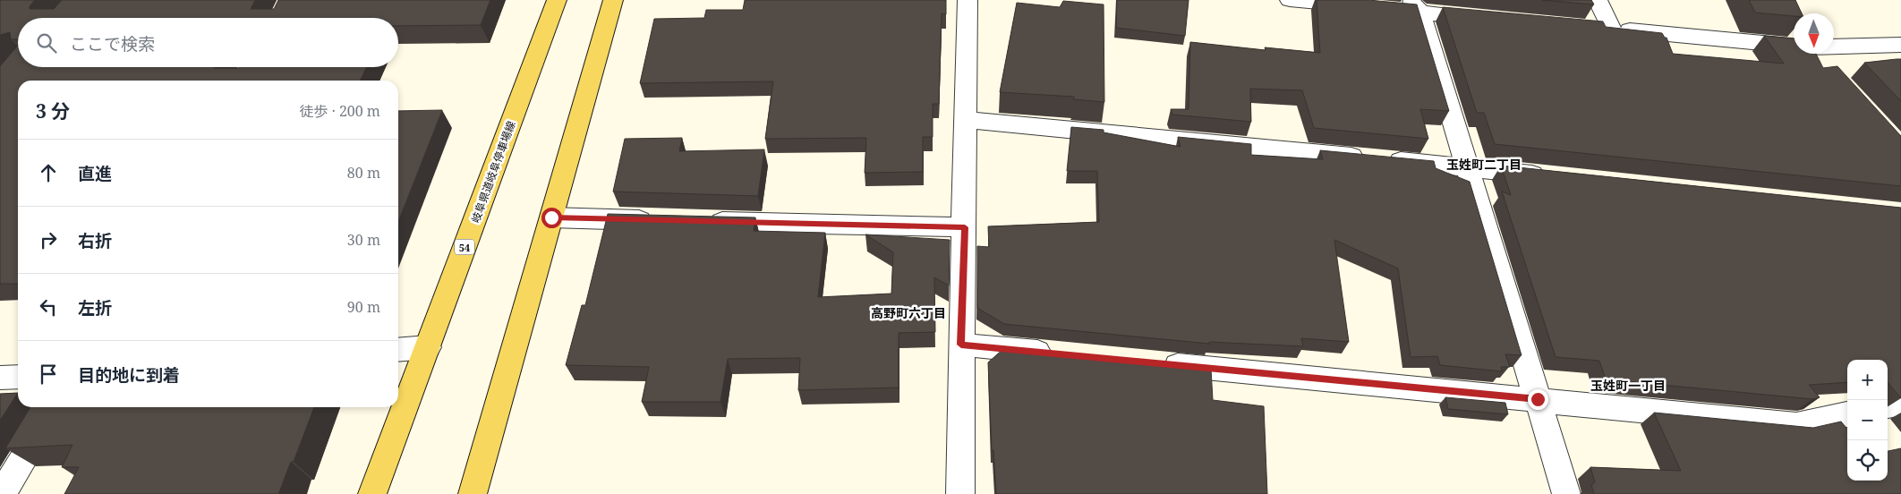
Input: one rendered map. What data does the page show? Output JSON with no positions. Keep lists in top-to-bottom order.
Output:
{
  "streets": {
    "main road": ["岐阜県道岐阜停車場線", "54"]
  },
  "districts": ["玉姓町二丁目", "高野町六丁目", "玉姓町一丁目"],
  "north": "bottom",
  "page": {
    "search": "ここで検索",
    "heading": ["3 分", "徒歩 · 200 m"],
    "list": [
      ["直進", "80 m"],
      ["右折", "30 m"],
      ["左折", "90 m"],
      "目的地に到着"
    ],
    "map_buttons": ["+", "−"]
  }
}
